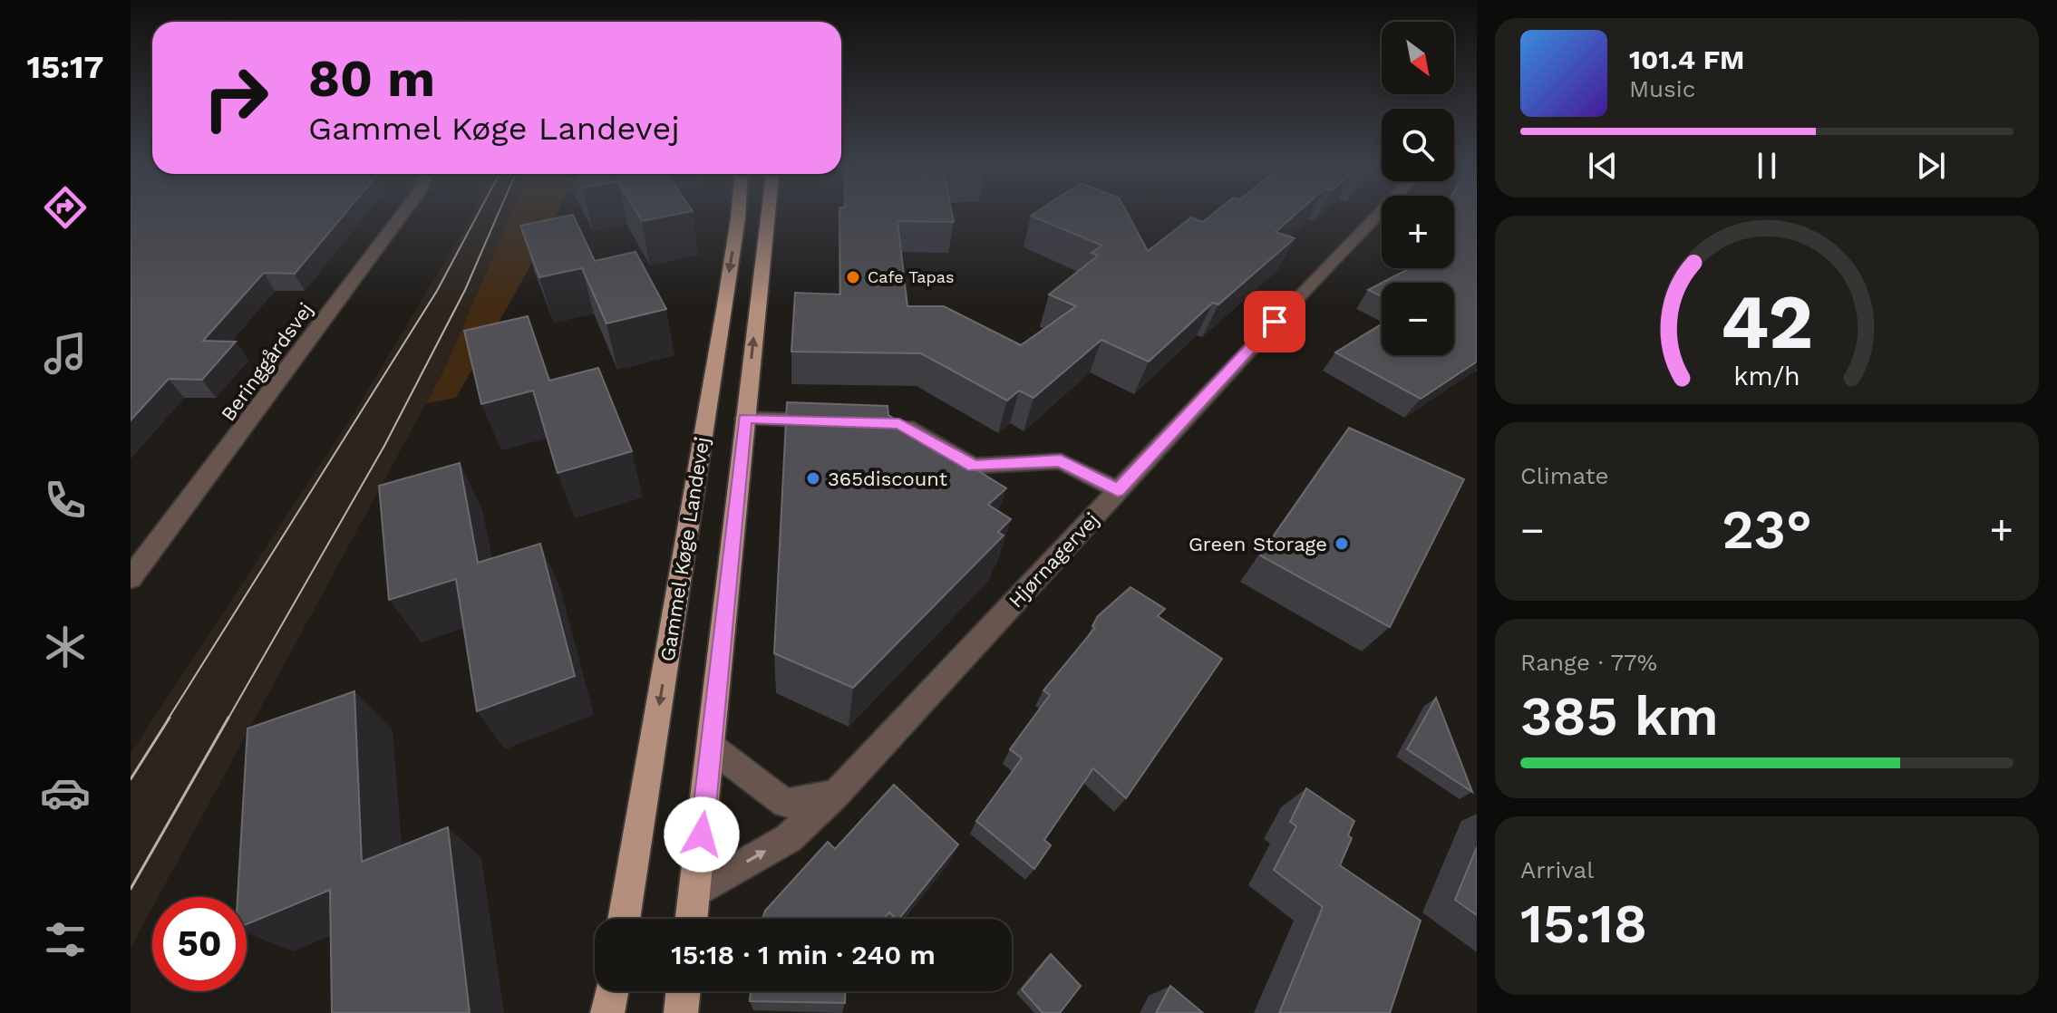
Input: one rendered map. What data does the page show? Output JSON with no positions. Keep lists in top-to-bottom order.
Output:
{
  "streets": {
    "main road": ["Gammel Køge Landevej"],
    "street": ["Beringgårdsvej", "Hjørnagervej"]
  },
  "crossings": [
    ["Gammel Køge Landevej", "Hjørnagervej"]
  ],
  "places": ["Cafe Tapas", "365discount", "Green Storage"],
  "north": "bottom right",
  "page": {
    "tabs": "15:17",
    "map_buttons": ["+", "−"],
    "turn": ["80 m", "Gammel Køge Landevej"],
    "song": ["101.4 FM", "Music"],
    "tile": [
      "Climate",
      ["Range · 77%", "385 km"],
      ["Arrival", "15:18"]
    ],
    "heat": ["−", "23°", "+"],
    "limit": "50",
    "trip": "15:18 · 1 min · 240 m",
    "gauge": ["42", "km/h"]
  }
}
